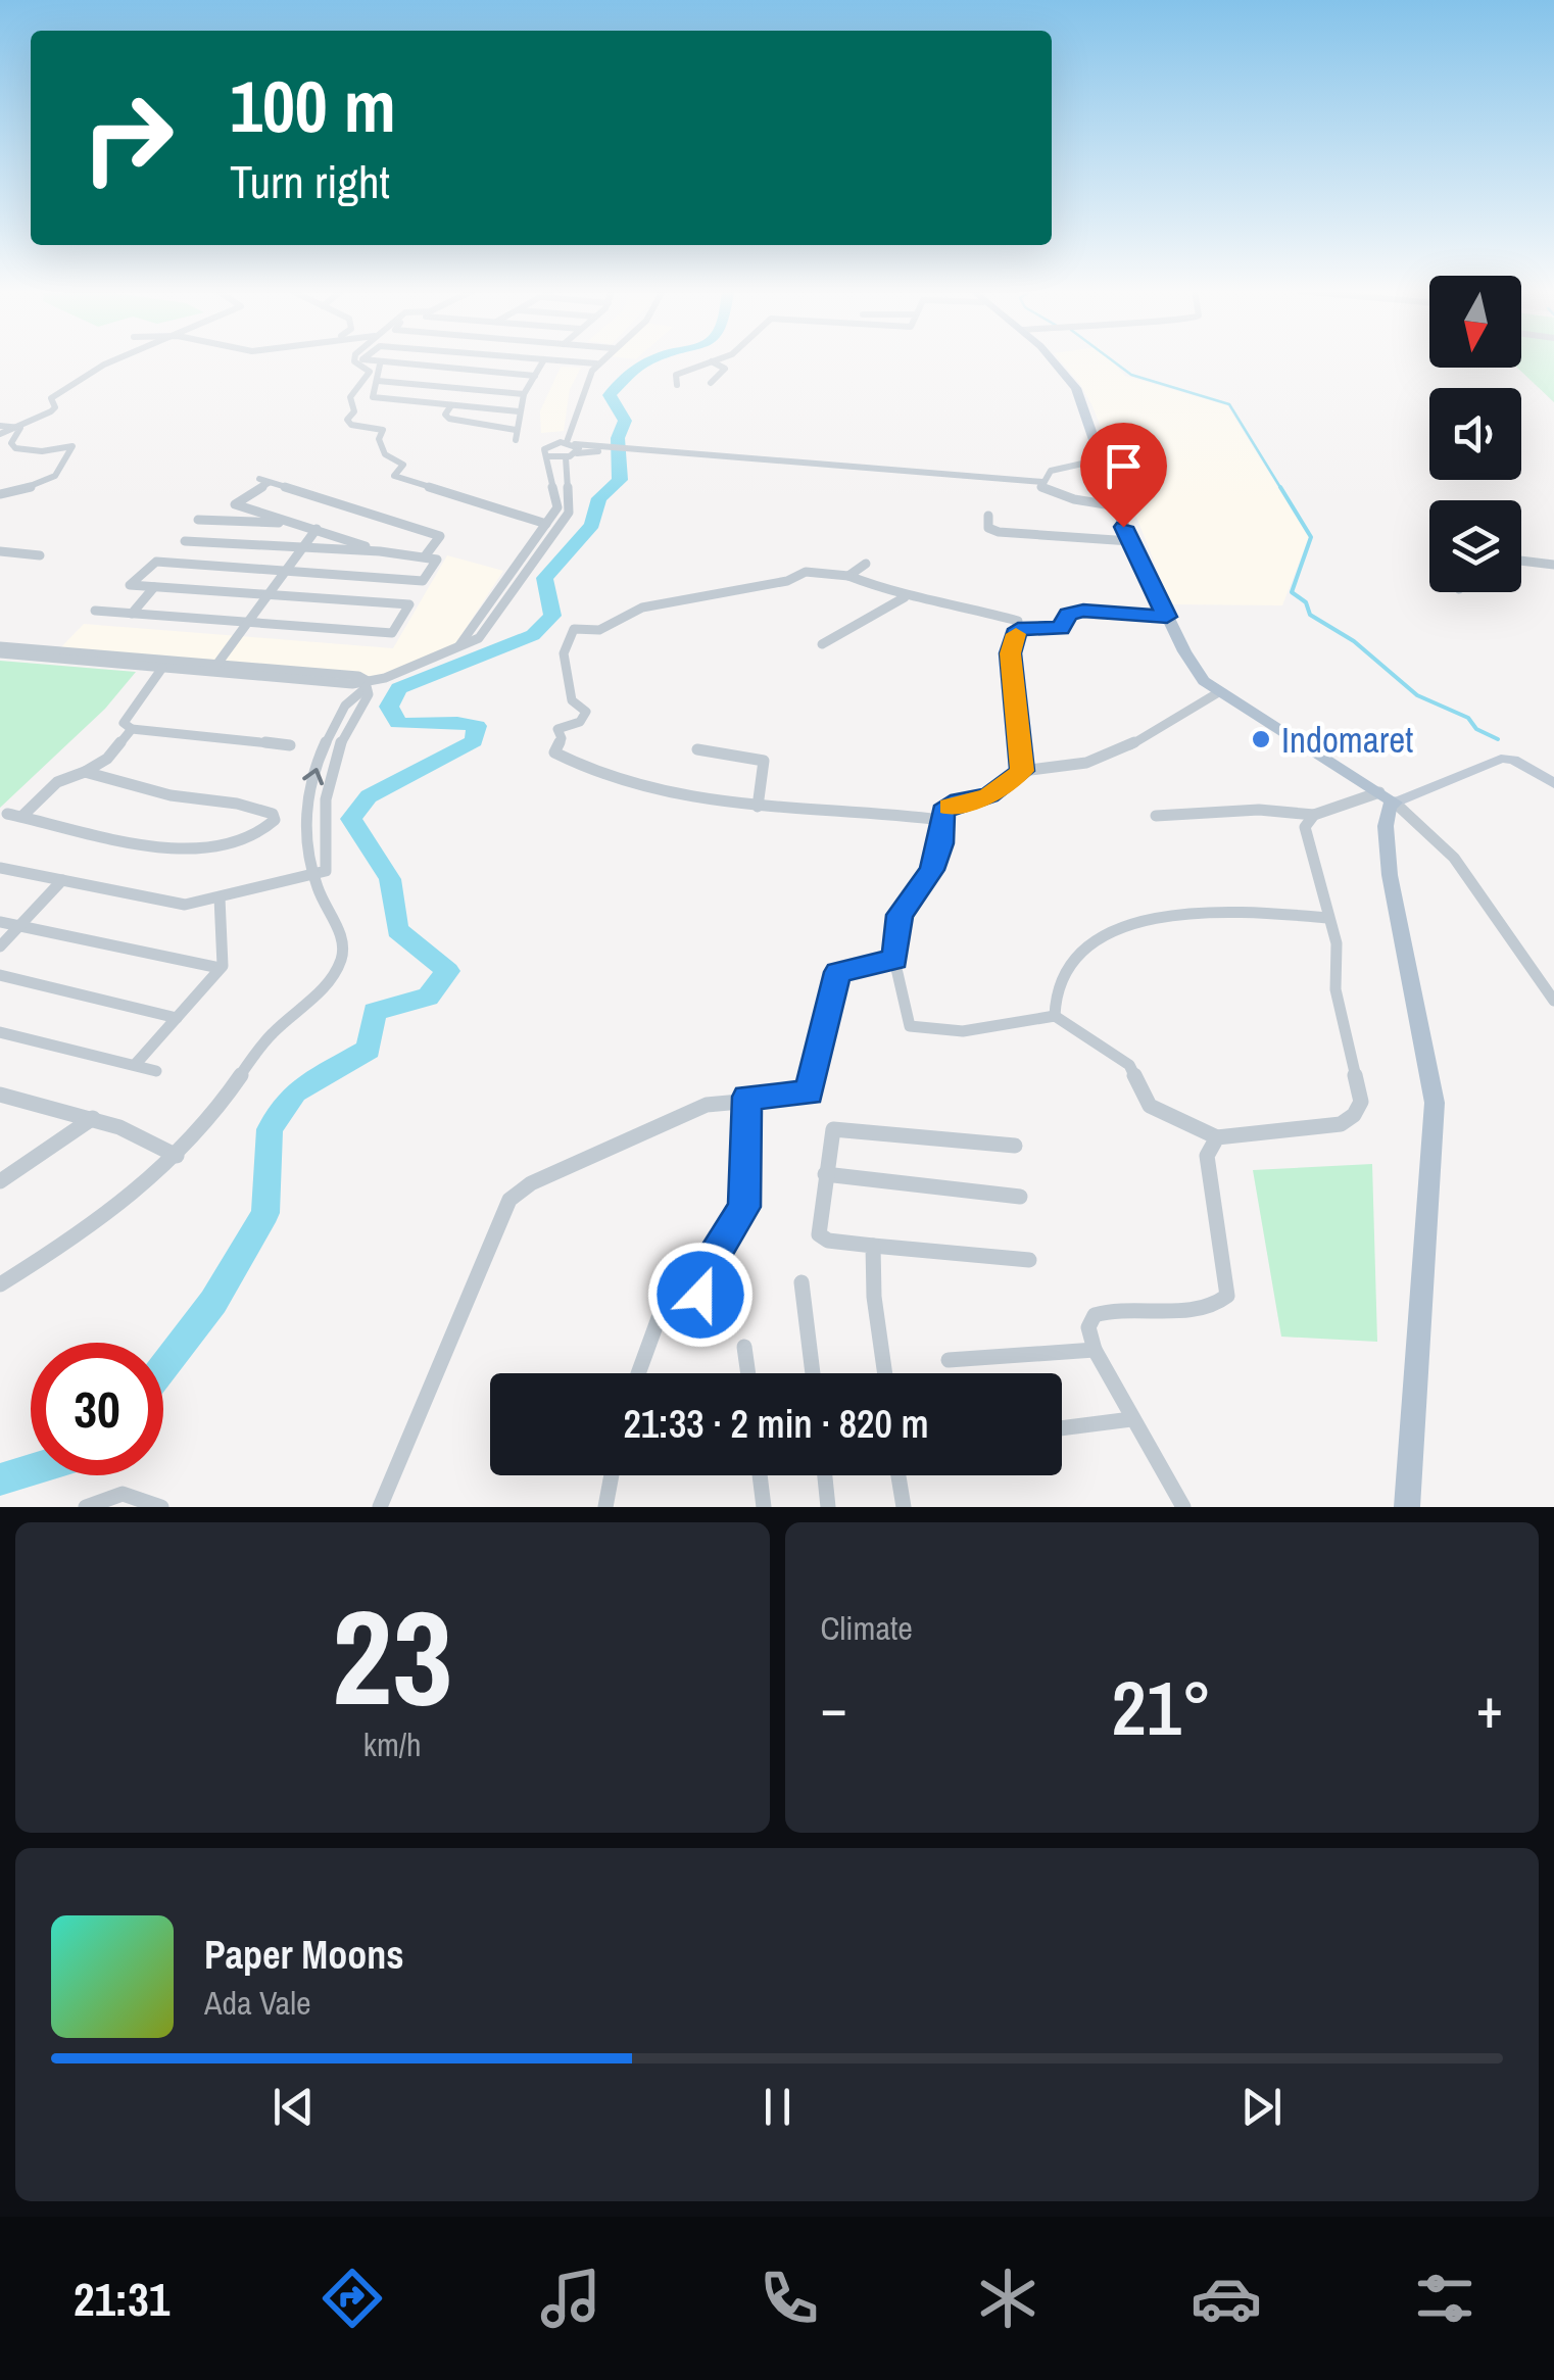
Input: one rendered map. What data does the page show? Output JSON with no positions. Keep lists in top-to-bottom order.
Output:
{
  "places": ["Indomaret"],
  "north": "bottom",
  "page": {
    "turn": ["100 m", "Turn right"],
    "limit": "30",
    "trip": "21:33 · 2 min · 820 m",
    "tile": [
      ["23", "km/h"],
      "Climate"
    ],
    "heat": ["−", "21°", "+"],
    "song": ["Paper Moons", "Ada Vale"],
    "tabs": "21:31"
  }
}
